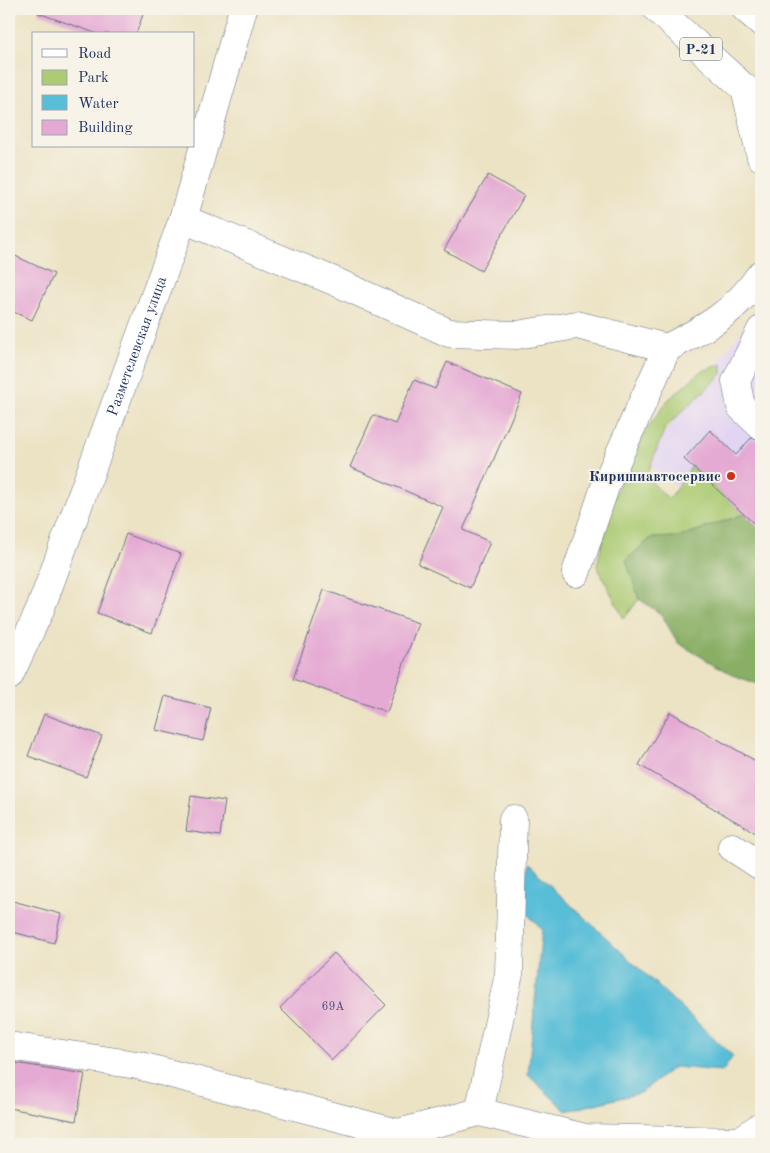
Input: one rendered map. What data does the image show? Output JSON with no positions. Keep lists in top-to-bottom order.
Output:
{
  "streets": {
    "main road": ["Р-21", "Разметелевская улица"]
  },
  "places": ["Киришиавтосервис"],
  "house_numbers": ["69А"],
  "legend": [
    "Road",
    "Park",
    "Water",
    "Building"
  ]
}
